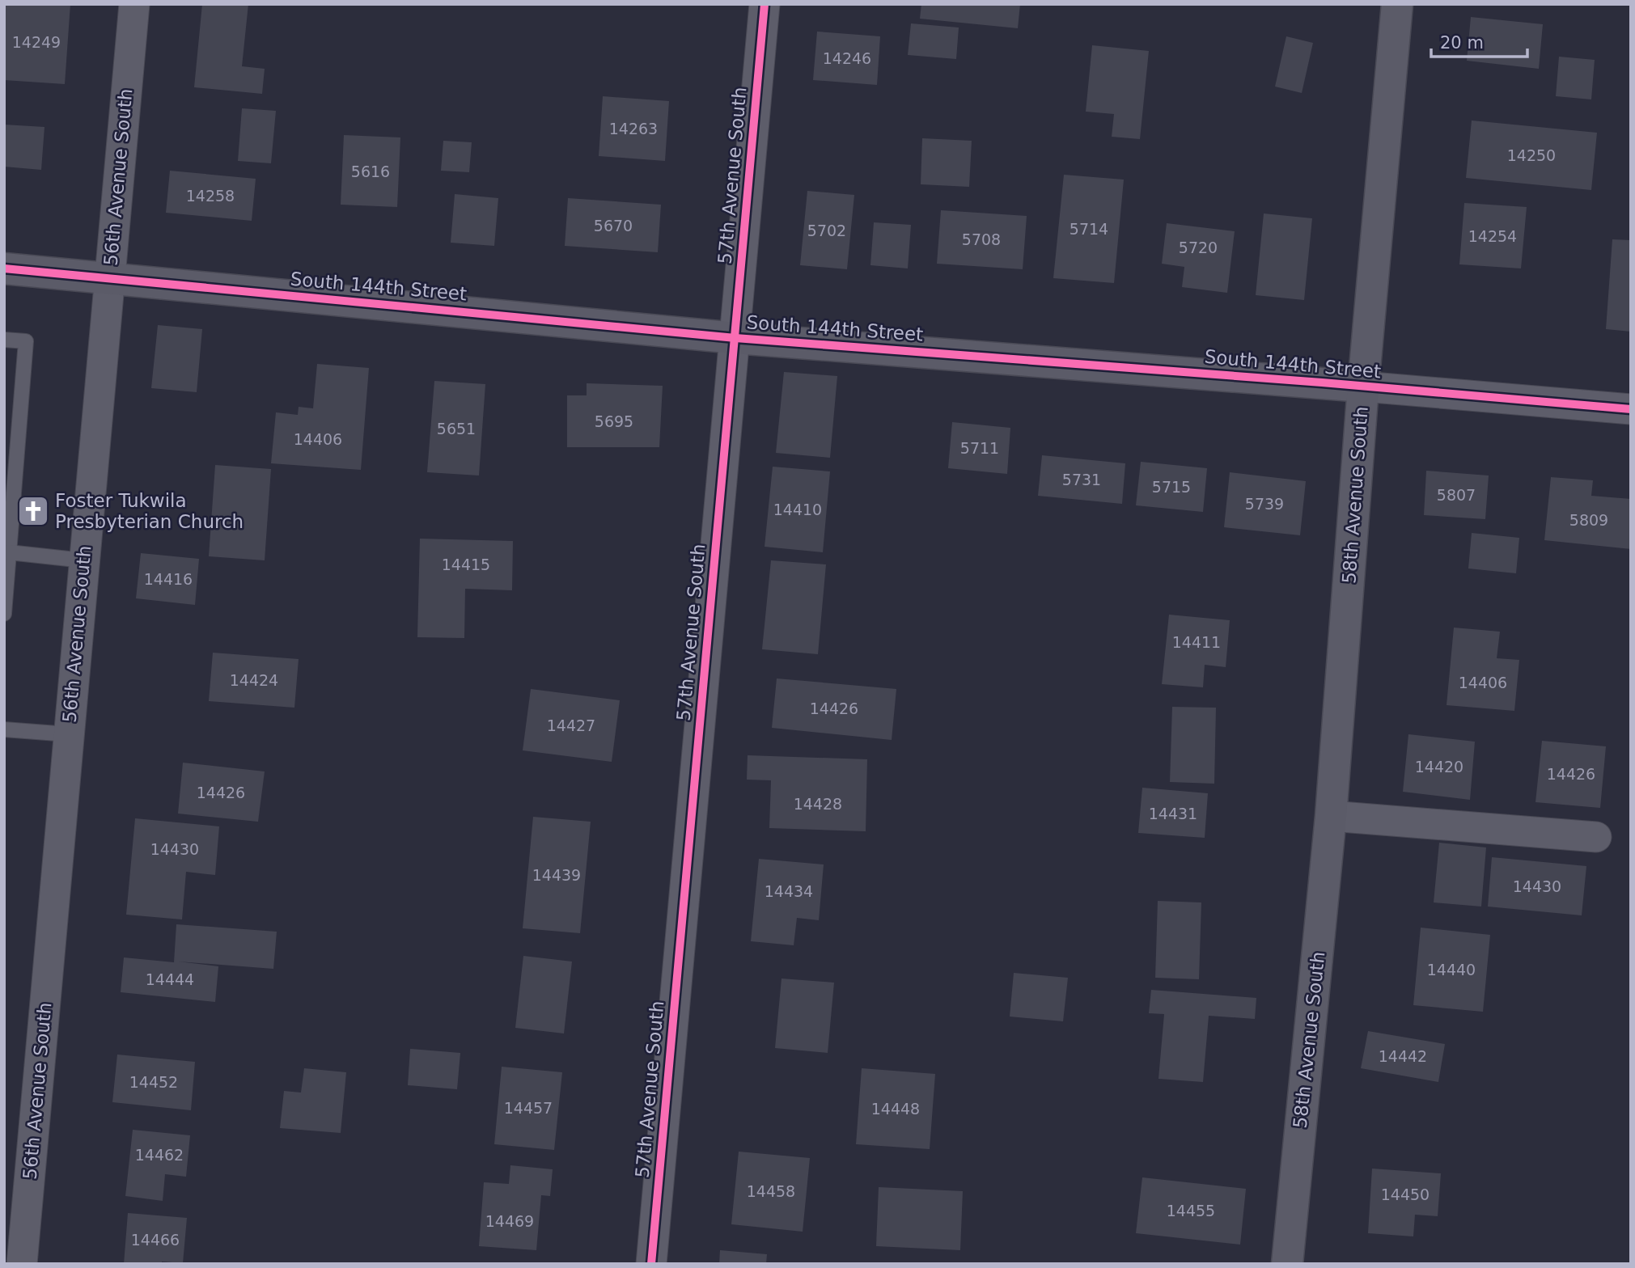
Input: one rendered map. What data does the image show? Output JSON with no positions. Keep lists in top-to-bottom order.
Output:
{
  "streets": {
    "street": [
      "57th Avenue South",
      "56th Avenue South",
      "South 144th Street",
      "58th Avenue South"
    ]
  },
  "crossings": [
    ["57th Avenue South", "South 144th Street"],
    ["56th Avenue South", "South 144th Street"],
    ["South 144th Street", "58th Avenue South"]
  ],
  "places": {
    "church": ["Foster Tukwila Presbyterian Church"]
  },
  "house_numbers": [
    "14249",
    "14246",
    "14263",
    "14250",
    "5616",
    "14258",
    "5670",
    "5714",
    "5702",
    "14254",
    "5708",
    "5720",
    "5695",
    "5651",
    "14406",
    "5711",
    "5731",
    "5715",
    "5807",
    "5739",
    "14410",
    "5809",
    "14415",
    "14416",
    "14411",
    "14424",
    "14406",
    "14426",
    "14427",
    "14420",
    "14426",
    "14426",
    "14428",
    "14431",
    "14430",
    "14439",
    "14430",
    "14434",
    "14440",
    "14444",
    "14442",
    "14452",
    "14457",
    "14448",
    "14462",
    "14458",
    "14450",
    "14455",
    "14469",
    "14466"
  ],
  "scale_bar": "20 m"
}
